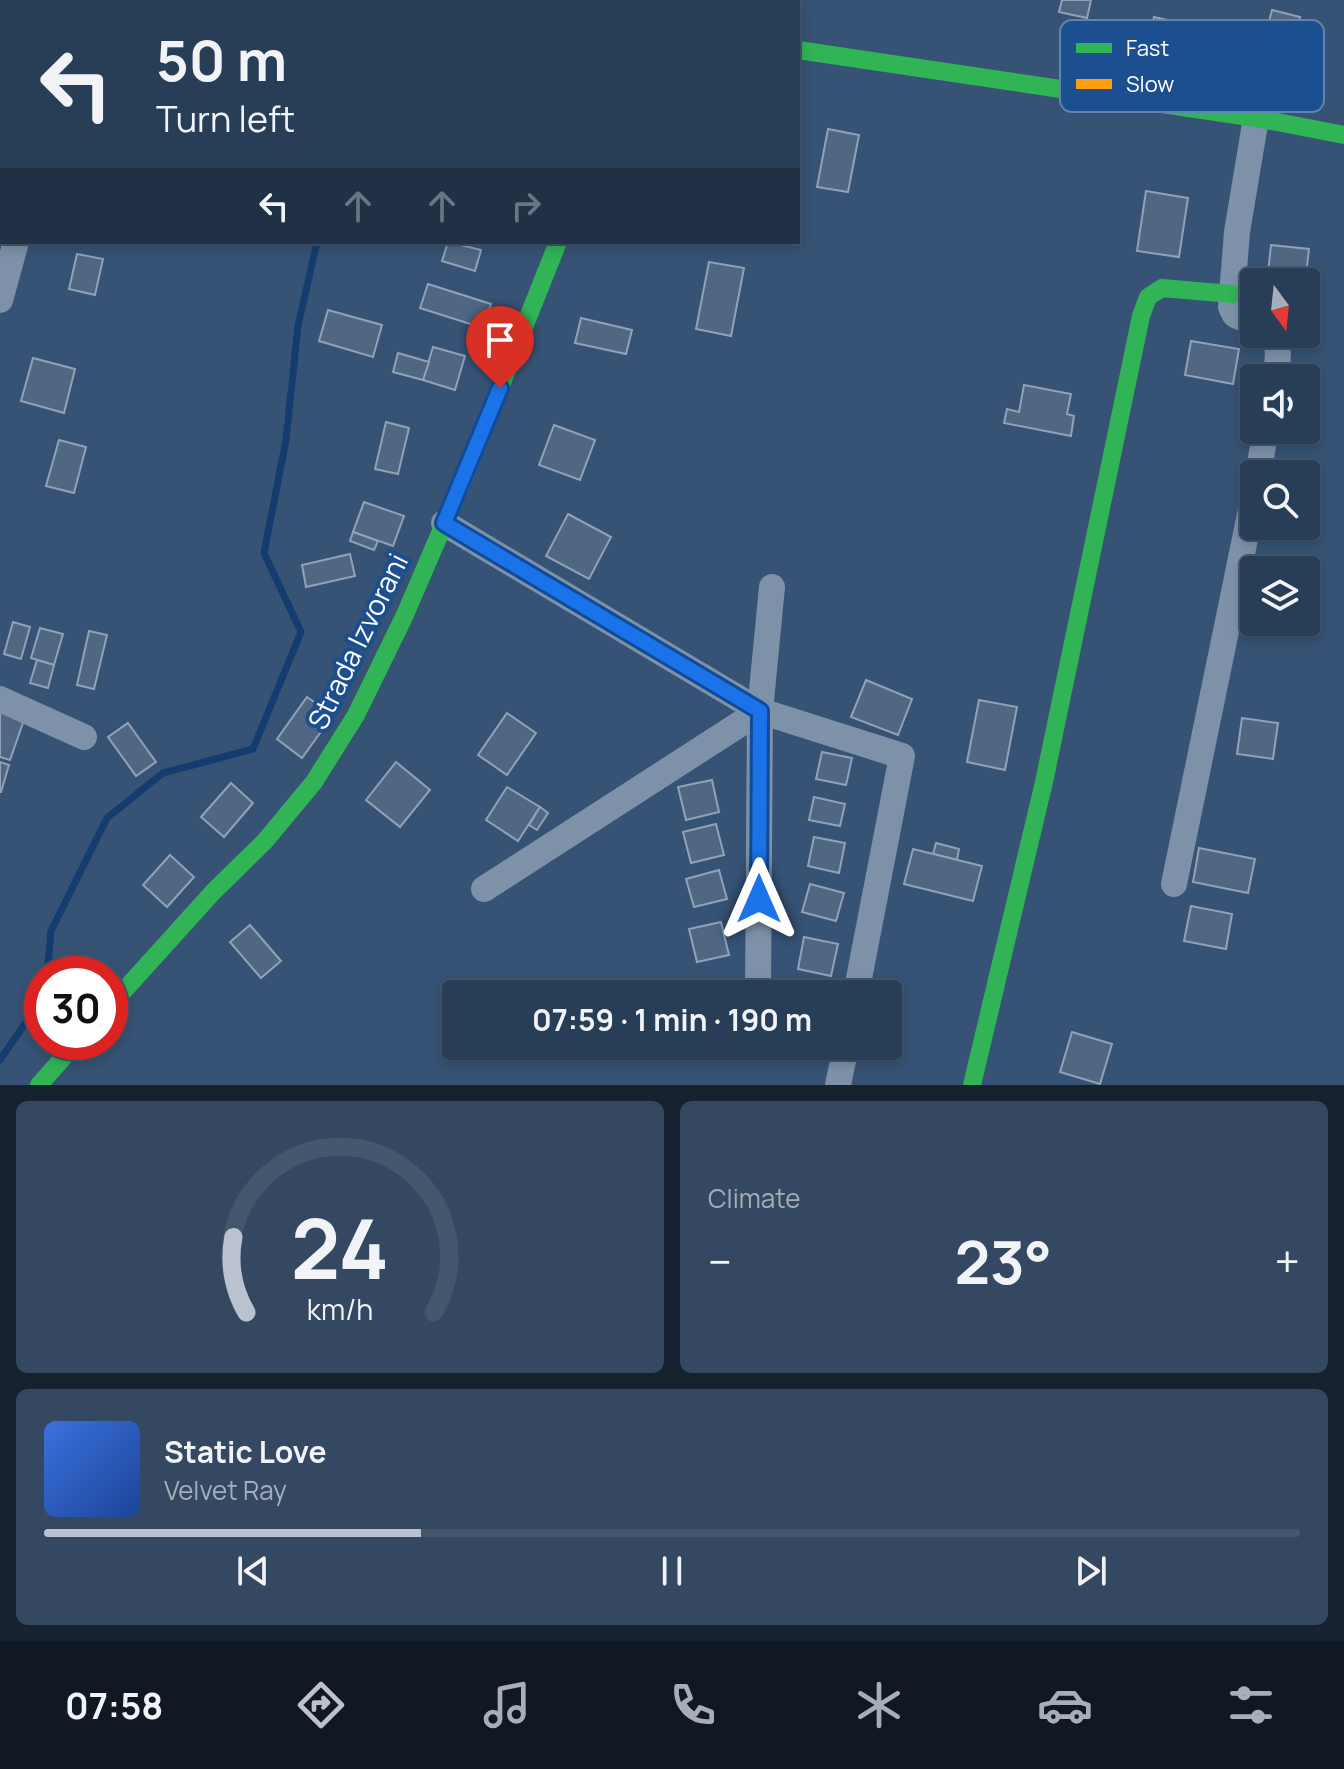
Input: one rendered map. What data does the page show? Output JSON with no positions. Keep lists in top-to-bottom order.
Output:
{
  "streets": {
    "street": ["Strada Izvorani"]
  },
  "legend": ["Fast", "Slow"],
  "north": "bottom",
  "page": {
    "turn": ["50 m", "Turn left"],
    "limit": "30",
    "trip": "07:59 · 1 min · 190 m",
    "tile": "Climate",
    "heat": ["−", "23°", "+"],
    "song": ["Static Love", "Velvet Ray"],
    "tabs": "07:58",
    "gauge": ["24", "km/h"]
  }
}
